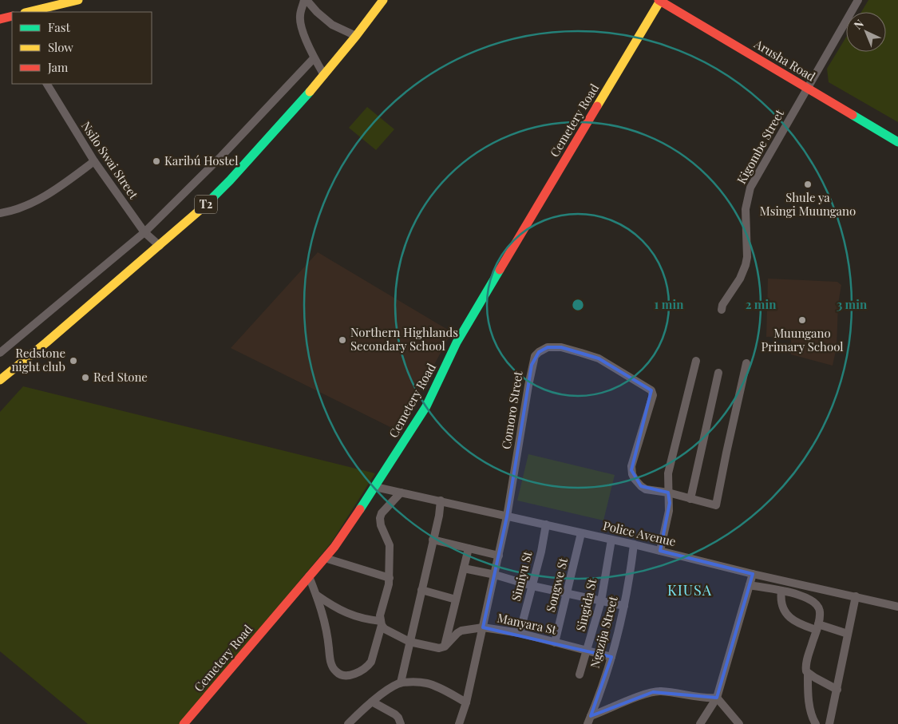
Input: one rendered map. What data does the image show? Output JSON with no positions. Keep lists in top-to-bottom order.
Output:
{
  "streets": {
    "main road": ["Arusha Road", "Cemetery Road", "T2"],
    "street": [
      "Kigombe Street",
      "Nsilo Swai Street",
      "Comoro Street",
      "Police Avenue",
      "Simiyu St",
      "Songwe St",
      "Singida St",
      "Manyara St",
      "Ngazija Street"
    ]
  },
  "crossings": [
    ["Arusha Road", "Cemetery Road"],
    ["Arusha Road", "Kigombe Street"],
    ["Cemetery Road", "Police Avenue"],
    ["Nsilo Swai Street", "T2"],
    ["Comoro Street", "Police Avenue"],
    ["Comoro Street", "Manyara St"],
    ["Police Avenue", "Simiyu St"],
    ["Police Avenue", "Songwe St"],
    ["Police Avenue", "Singida St"],
    ["Police Avenue", "Ngazija Street"],
    ["Simiyu St", "Manyara St"],
    ["Songwe St", "Manyara St"],
    ["Singida St", "Manyara St"],
    ["Manyara St", "Ngazija Street"]
  ],
  "districts": ["KIUSA"],
  "places": [
    "Karibú Hostel",
    "Shule ya Msingi Muungano",
    "Muungano Primary School",
    "Northern Highlands Secondary School",
    "Redstone night club",
    "Red Stone"
  ],
  "legend": ["Fast", "Slow", "Jam"],
  "north": "top left",
  "rings": ["1 min", "2 min", "3 min"]
}
